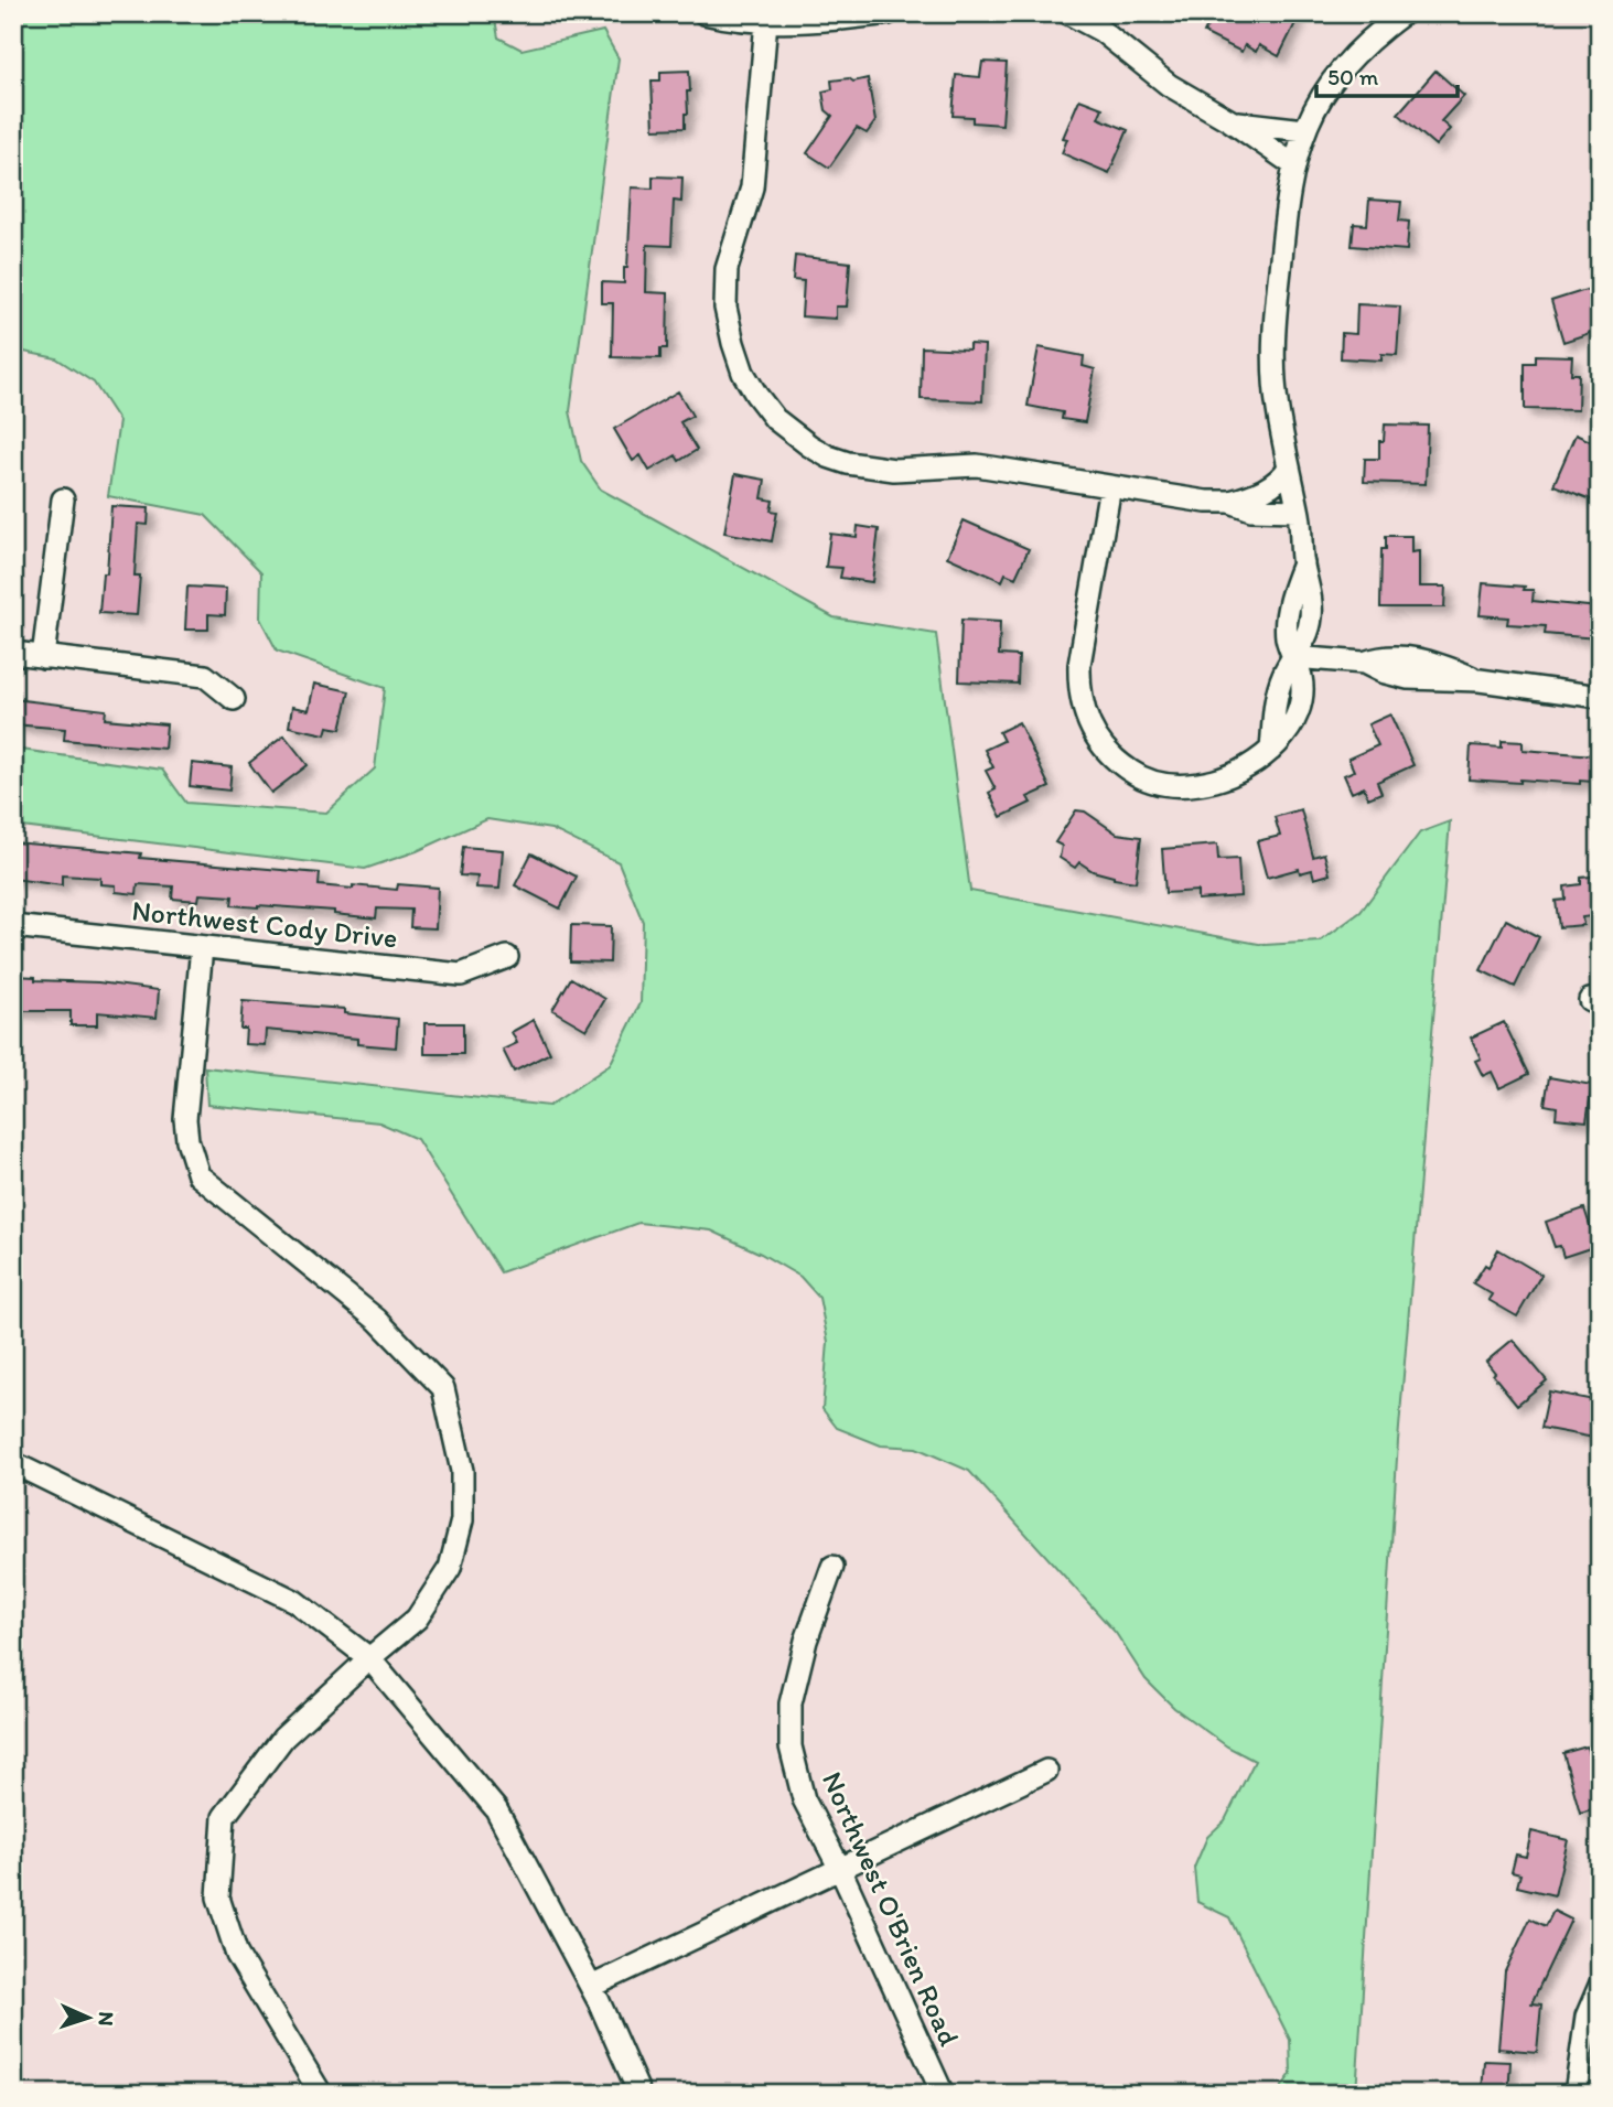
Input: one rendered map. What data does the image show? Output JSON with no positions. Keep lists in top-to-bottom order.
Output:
{
  "streets": {
    "street": ["Northwest Cody Drive", "Northwest O'Brien Road"]
  },
  "scale_bar": "50 m",
  "north": "right"
}
